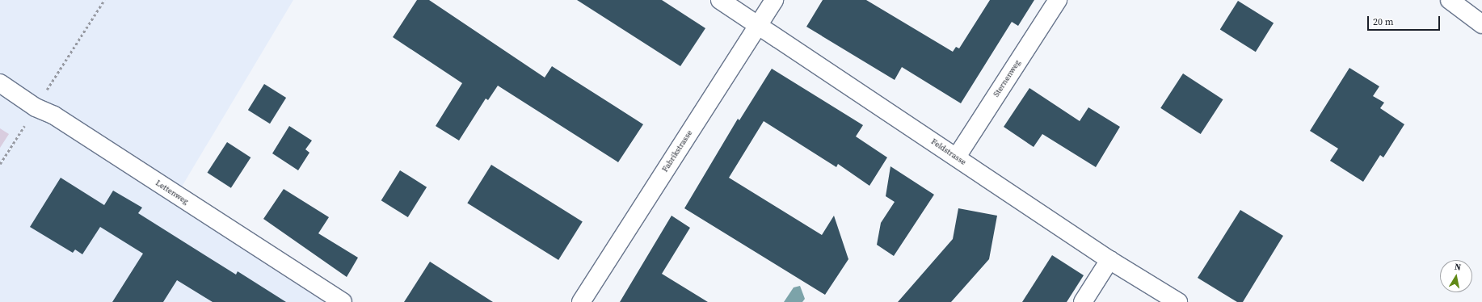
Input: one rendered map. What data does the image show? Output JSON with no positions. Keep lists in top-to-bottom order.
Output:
{
  "streets": {
    "street": [
      "Sternenweg",
      "Fabrikstrasse",
      "Feldstrasse",
      "Lettenweg"
    ]
  },
  "crossings": [
    ["Sternenweg", "Feldstrasse"],
    ["Fabrikstrasse", "Feldstrasse"]
  ],
  "scale_bar": "20 m",
  "north": "top"
}
